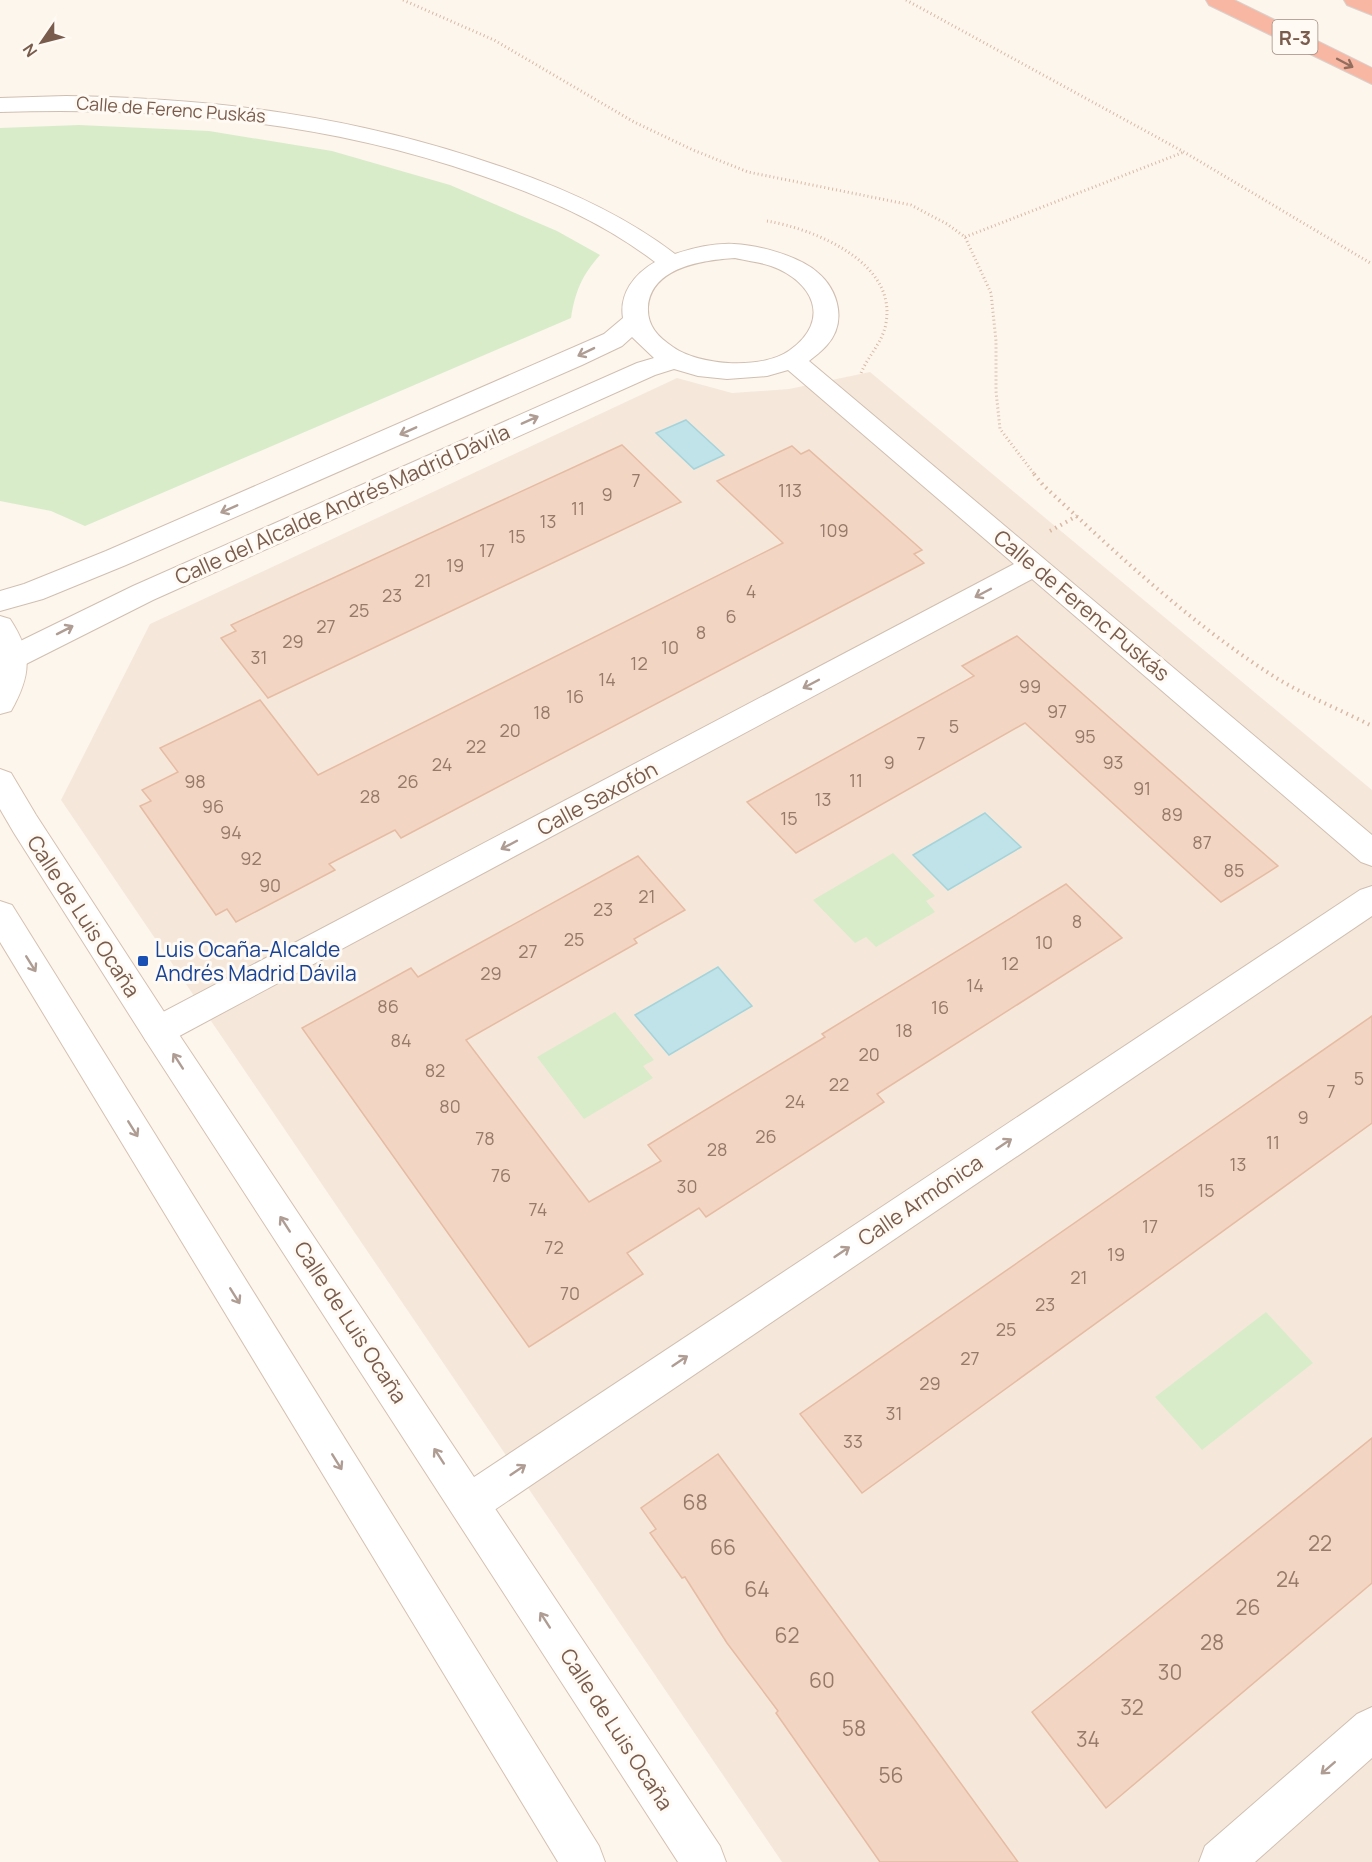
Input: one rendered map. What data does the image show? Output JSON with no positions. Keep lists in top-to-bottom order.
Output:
{
  "streets": {
    "highway": ["R-3"],
    "street": [
      "Calle de Ferenc Puskás",
      "Calle del Alcalde Andrés Madrid Dávila",
      "Calle Saxofón",
      "Calle de Luis Ocaña",
      "Calle Armónica"
    ]
  },
  "crossings": [
    ["Calle de Ferenc Puskás", "Calle del Alcalde Andrés Madrid Dávila"],
    ["Calle de Ferenc Puskás", "Calle Saxofón"],
    ["Calle Saxofón", "Calle de Luis Ocaña"],
    ["Calle de Luis Ocaña", "Calle Armónica"]
  ],
  "one_way": ["Calle Saxofón", "Calle Armónica"],
  "places": {
    "transit": ["Luis Ocaña-Alcalde Andrés Madrid Dávila"]
  },
  "house_numbers": [
    "7",
    "113",
    "9",
    "11",
    "13",
    "109",
    "15",
    "17",
    "19",
    "21",
    "4",
    "23",
    "25",
    "6",
    "27",
    "8",
    "29",
    "10",
    "31",
    "12",
    "14",
    "99",
    "16",
    "97",
    "18",
    "5",
    "20",
    "95",
    "7",
    "22",
    "9",
    "93",
    "24",
    "11",
    "98",
    "26",
    "91",
    "28",
    "13",
    "96",
    "89",
    "15",
    "94",
    "87",
    "92",
    "85",
    "90",
    "21",
    "23",
    "8",
    "25",
    "10",
    "27",
    "12",
    "29",
    "14",
    "86",
    "16",
    "18",
    "84",
    "20",
    "82",
    "5",
    "22",
    "7",
    "24",
    "80",
    "9",
    "26",
    "78",
    "11",
    "28",
    "13",
    "76",
    "30",
    "15",
    "74",
    "17",
    "72",
    "19",
    "21",
    "70",
    "23",
    "25",
    "27",
    "29",
    "31",
    "33",
    "68",
    "22",
    "66",
    "24",
    "64",
    "26",
    "62",
    "28",
    "30",
    "60",
    "32",
    "58",
    "34",
    "56"
  ],
  "north": "bottom left"
}
